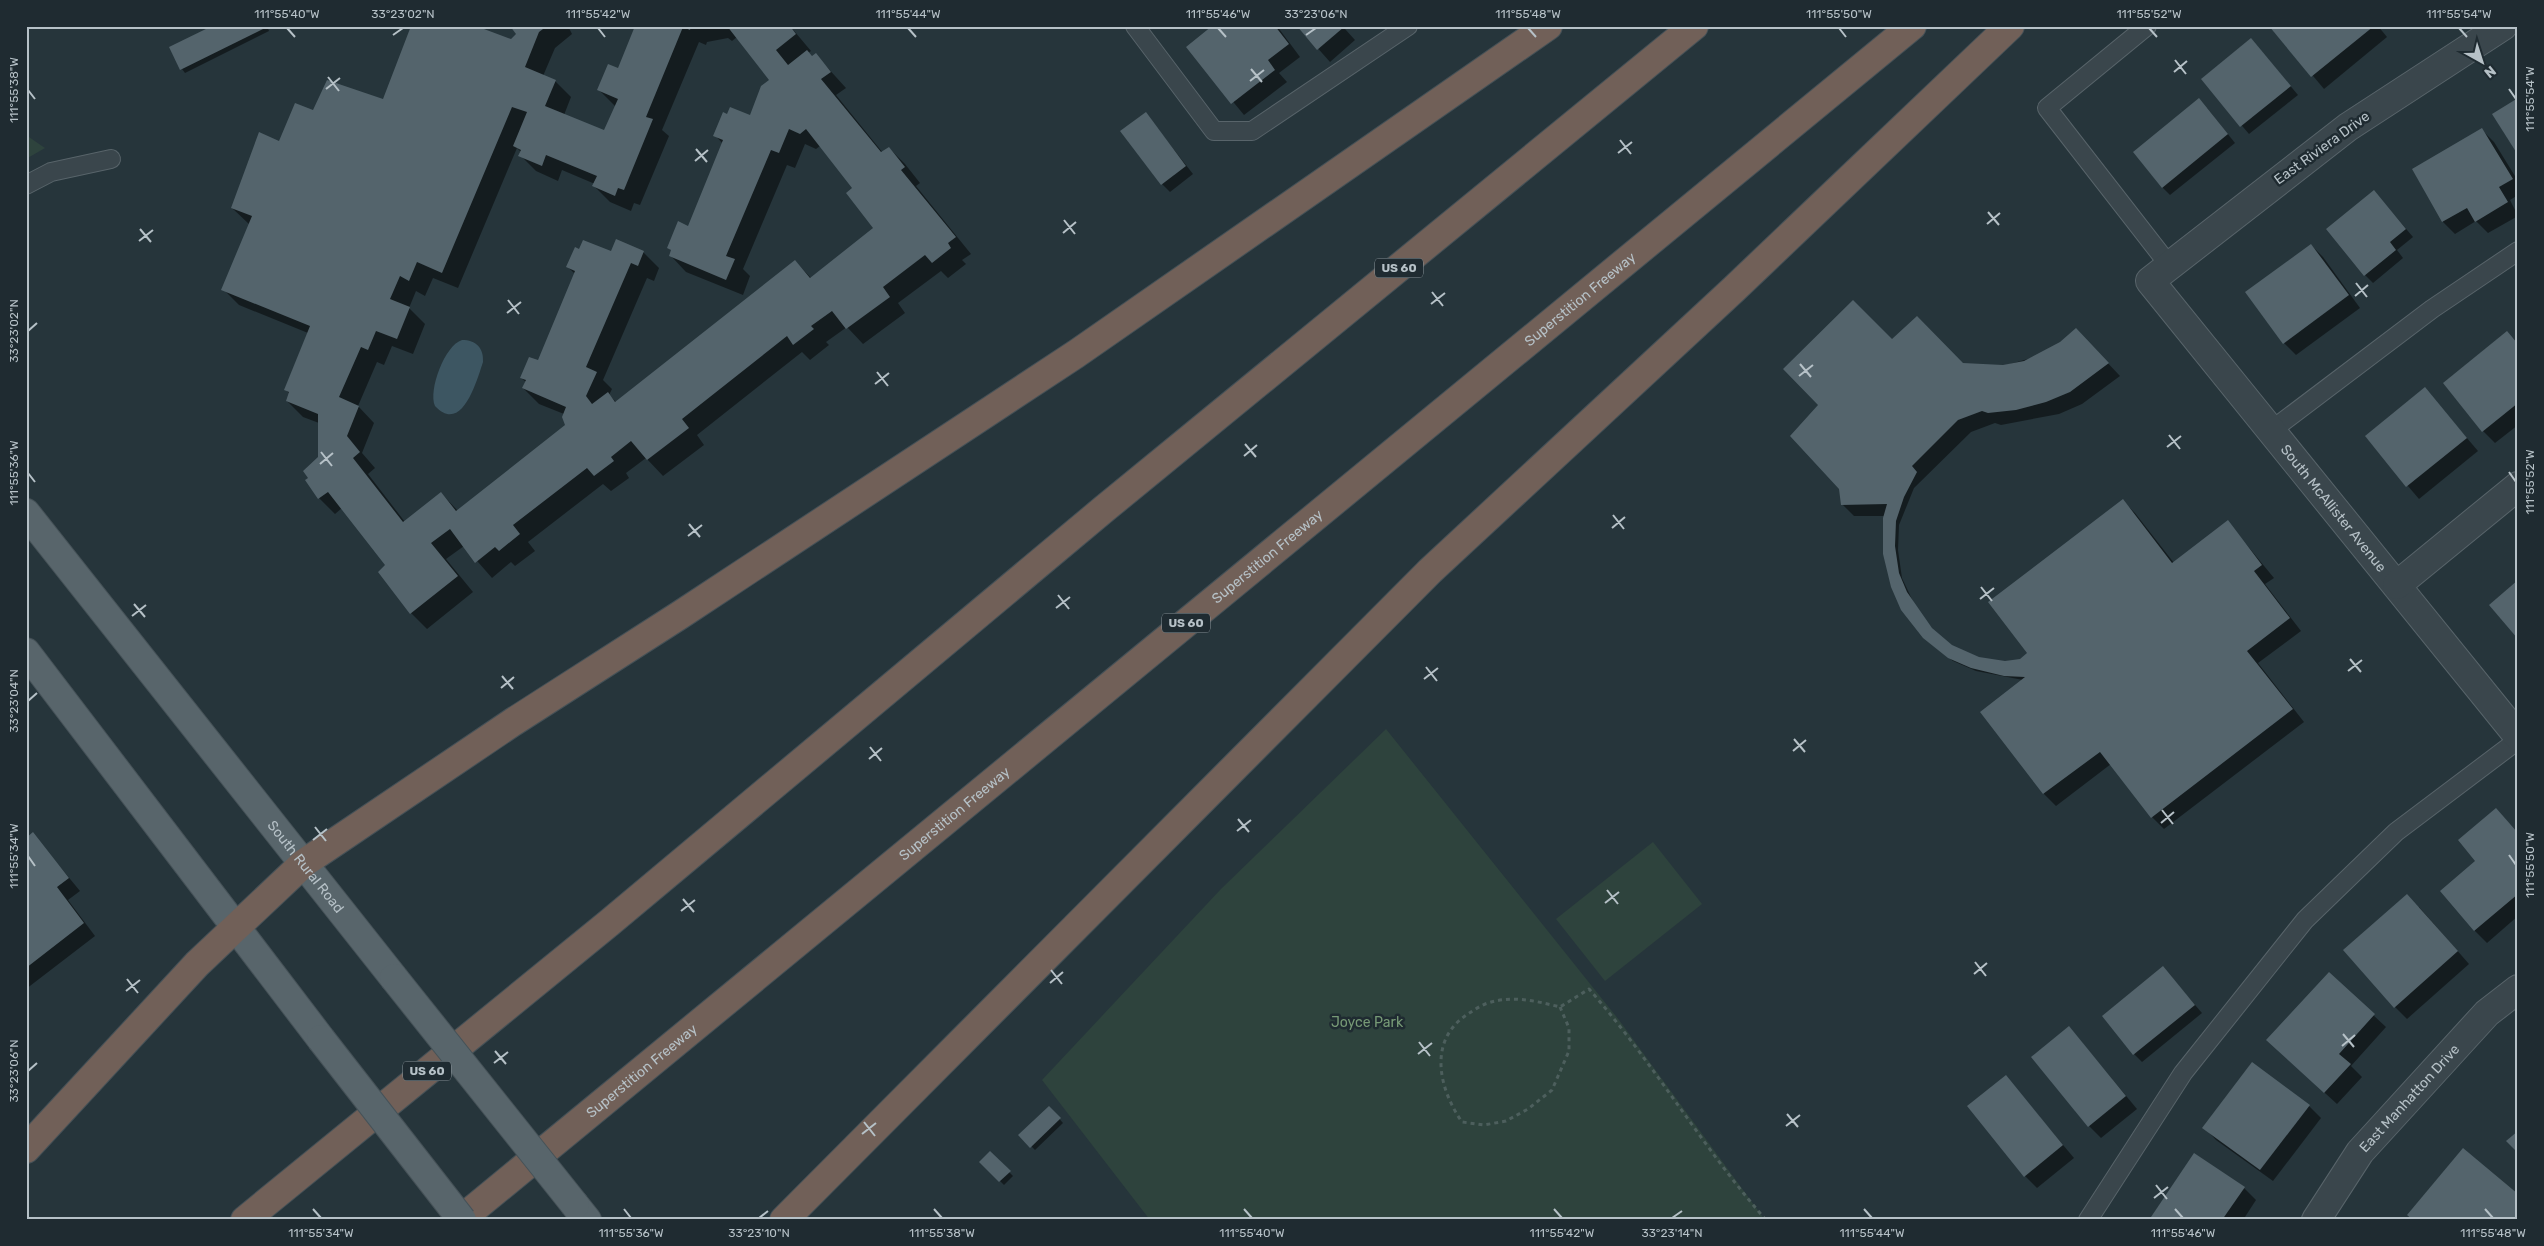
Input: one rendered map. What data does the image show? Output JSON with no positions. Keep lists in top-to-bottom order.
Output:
{
  "streets": {
    "highway": ["US 60", "Superstition Freeway"],
    "main road": ["South Rural Road"],
    "street": ["East Riviera Drive", "South McAllister Avenue", "East Manhatton Drive"]
  },
  "crossings": [
    ["East Riviera Drive", "South McAllister Avenue"]
  ],
  "parks": ["Joyce Park"],
  "north": "bottom right",
  "coordinates": [
    "111°55'40\"W",
    "33°23'02\"N",
    "111°55'42\"W",
    "111°55'44\"W",
    "111°55'46\"W",
    "33°23'06\"N",
    "111°55'48\"W",
    "111°55'50\"W",
    "111°55'52\"W",
    "111°55'54\"W",
    "111°55'38\"W",
    "111°55'36\"W",
    "33°23'04\"N",
    "111°55'34\"W",
    "33°23'10\"N",
    "33°23'14\"N"
  ]
}
